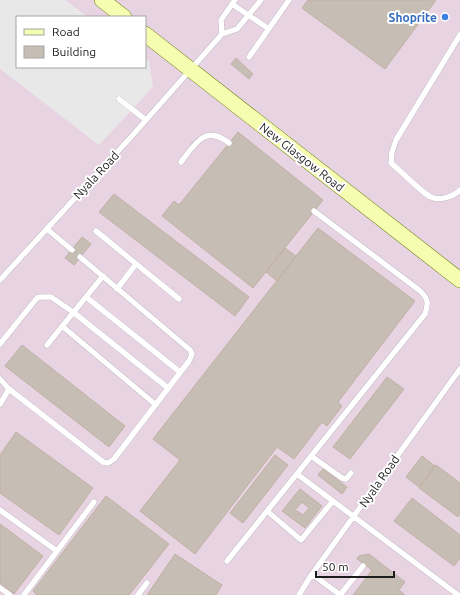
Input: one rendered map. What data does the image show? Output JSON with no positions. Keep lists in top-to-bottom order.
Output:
{
  "streets": {
    "street": ["New Glasgow Road"],
    "lane": ["Nyala Road"]
  },
  "crossings": [
    ["New Glasgow Road", "Nyala Road"]
  ],
  "places": ["Shoprite"],
  "legend": ["Road", "Building"],
  "scale_bar": "50 m"
}
